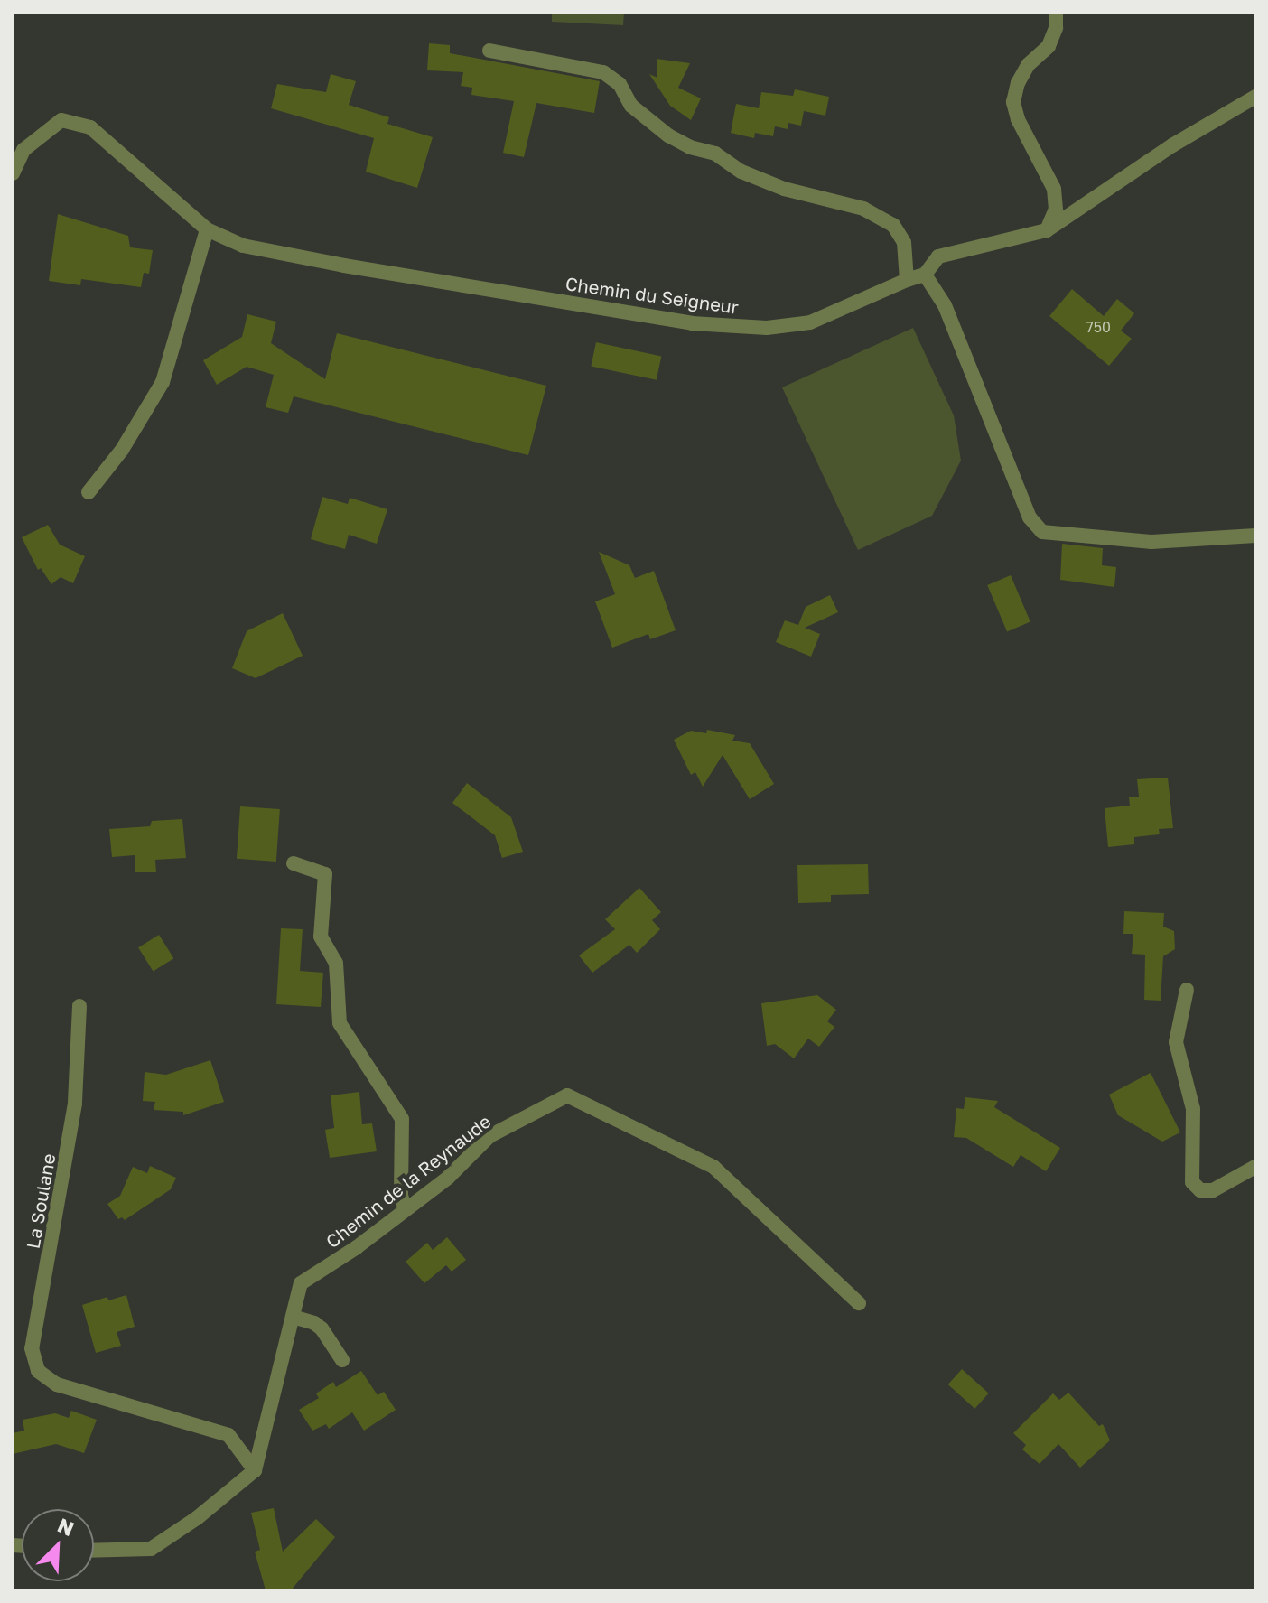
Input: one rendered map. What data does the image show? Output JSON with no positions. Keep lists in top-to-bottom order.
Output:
{
  "streets": {
    "street": ["Chemin du Seigneur", "Chemin de la Reynaude", "La Soulane"]
  },
  "crossings": [
    ["Chemin de la Reynaude", "La Soulane"]
  ],
  "house_numbers": ["750"],
  "north": "top right"
}
